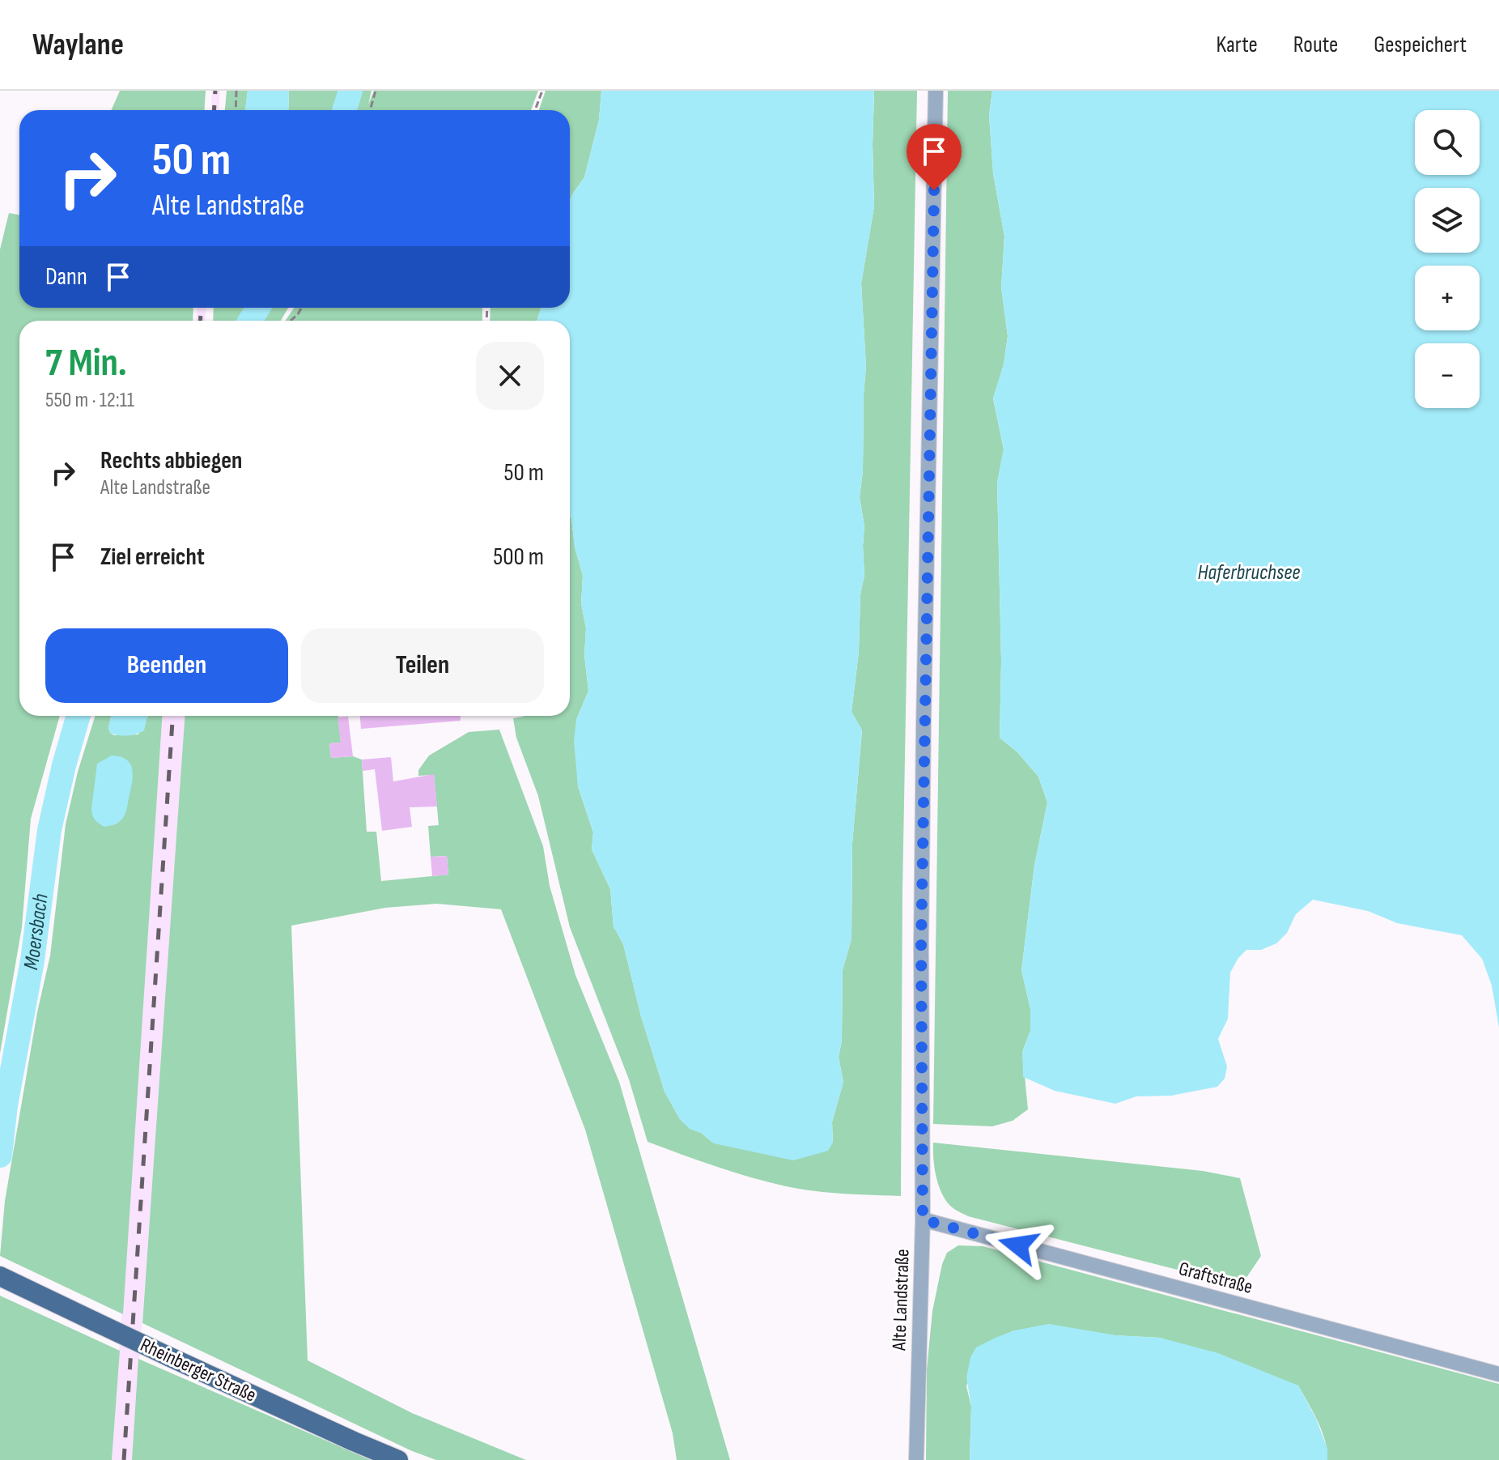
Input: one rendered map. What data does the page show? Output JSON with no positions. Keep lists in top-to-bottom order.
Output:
{
  "streets": {
    "main road": ["Rheinberger Straße"],
    "street": ["Graftstraße", "Alte Landstraße"]
  },
  "crossings": [
    ["Graftstraße", "Alte Landstraße"]
  ],
  "water": ["Haferbruchsee", "Moersbach"],
  "page": {
    "header": "Waylane",
    "nav": ["Karte", "Route", "Gespeichert"],
    "map_buttons": ["+", "−"],
    "turn": ["50 m", "Alte Landstraße"],
    "then": "Dann",
    "heading": ["7 Min.", "550 m · 12:11"],
    "list": [
      {
        "name": "Rechts abbiegen",
        "note": "Alte Landstraße",
        "value": "50 m"
      },
      {
        "name": "Ziel erreicht",
        "value": "500 m"
      }
    ],
    "buttons": ["Beenden", "Teilen"]
  }
}
